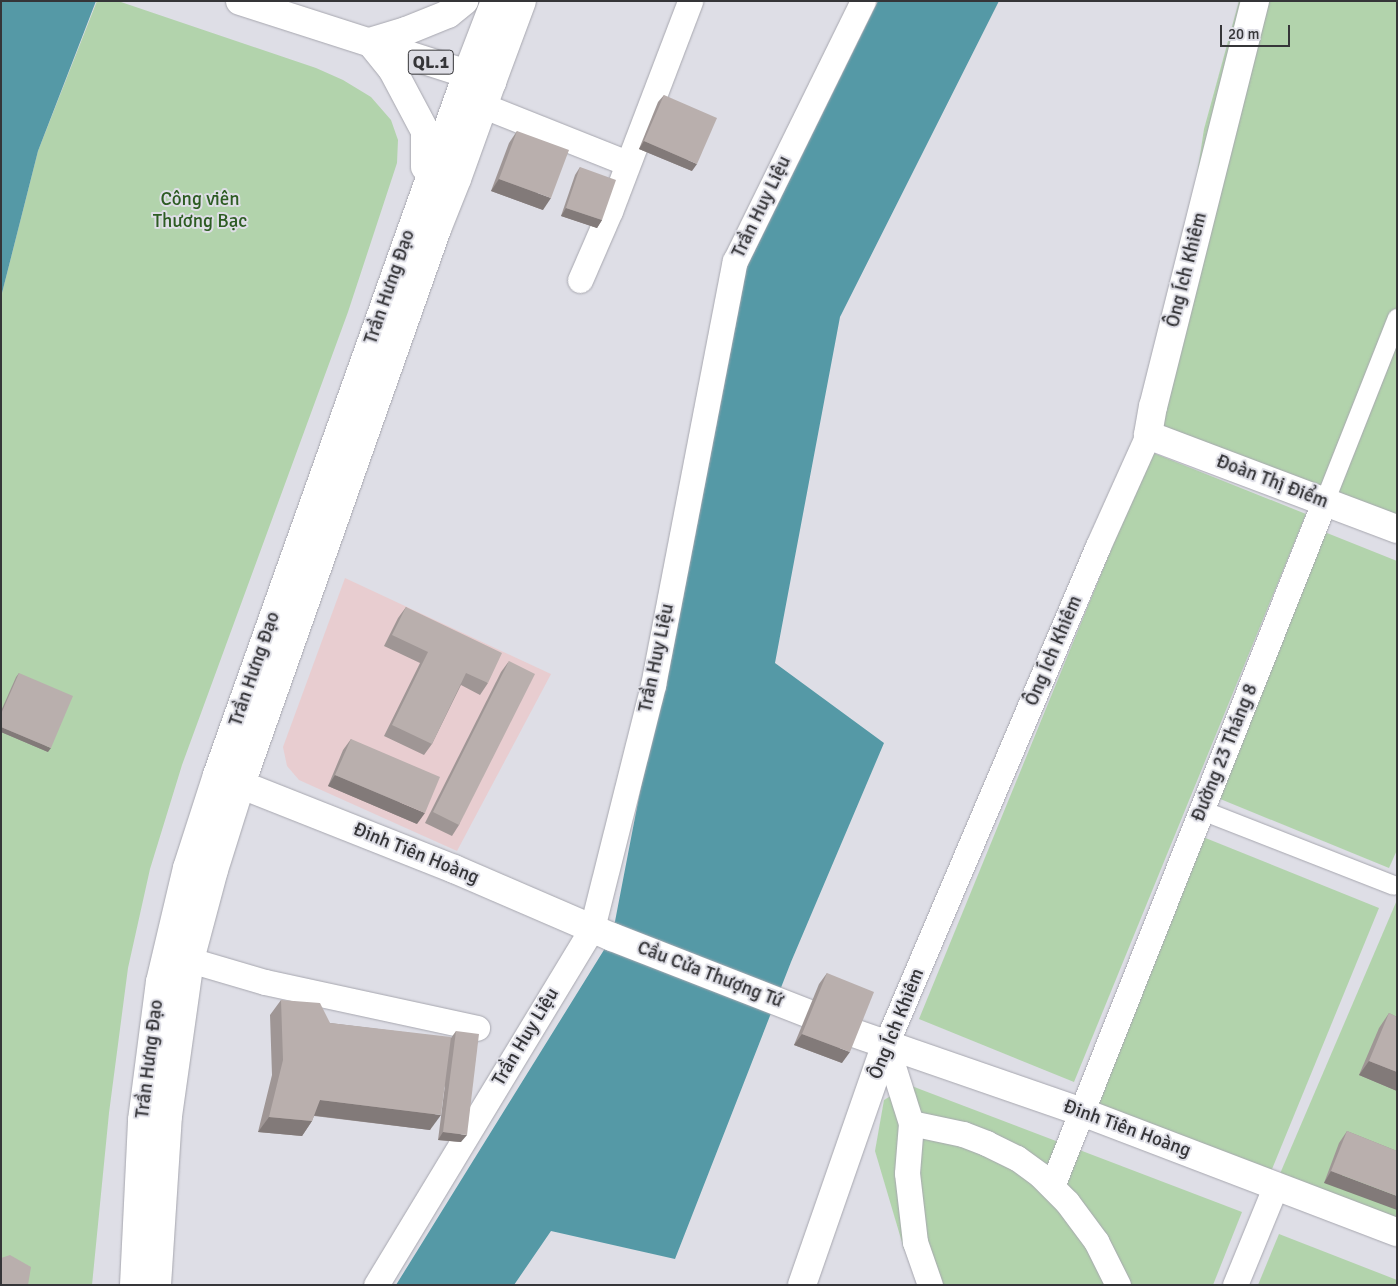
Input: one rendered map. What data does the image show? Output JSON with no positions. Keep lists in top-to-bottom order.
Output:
{
  "streets": {
    "main road": [
      "QL.1",
      "Ông Ích Khiêm",
      "Trần Hưng Đạo",
      "Đoàn Thị Điểm",
      "Đinh Tiên Hoàng",
      "Cầu Cửa Thượng Tứ"
    ],
    "street": ["Trần Huy Liệu", "Đường 23 Tháng 8"]
  },
  "crossings": [
    ["QL.1", "Trần Hưng Đạo"],
    ["Trần Huy Liệu", "Đinh Tiên Hoàng"],
    ["Trần Huy Liệu", "Cầu Cửa Thượng Tứ"],
    ["Ông Ích Khiêm", "Đoàn Thị Điểm"],
    ["Ông Ích Khiêm", "Đinh Tiên Hoàng"],
    ["Trần Hưng Đạo", "Đinh Tiên Hoàng"],
    ["Đoàn Thị Điểm", "Đường 23 Tháng 8"],
    ["Đường 23 Tháng 8", "Đinh Tiên Hoàng"],
    ["Đinh Tiên Hoàng", "Cầu Cửa Thượng Tứ"]
  ],
  "parks": ["Công viên Thương Bạc"],
  "scale_bar": "20 m"
}
